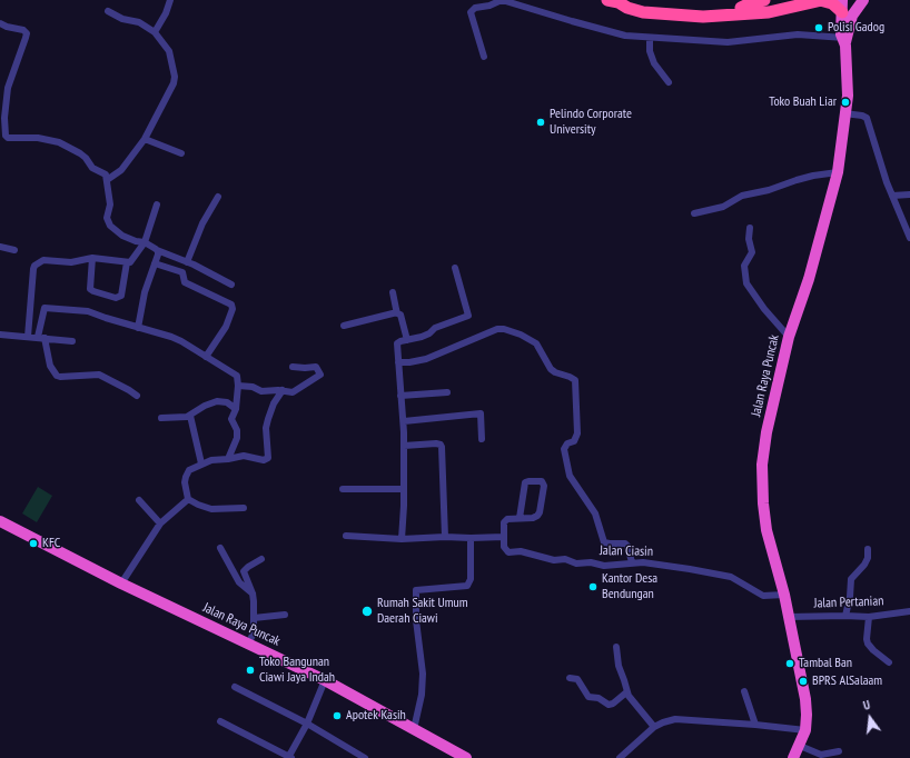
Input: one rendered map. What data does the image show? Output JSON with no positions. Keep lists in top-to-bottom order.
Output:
{
  "streets": {
    "highway": ["Jalan Raya Puncak"],
    "street": ["Jalan Ciasin", "Jalan Pertanian"]
  },
  "crossings": [
    ["Jalan Raya Puncak", "Jalan Ciasin"],
    ["Jalan Raya Puncak", "Jalan Pertanian"]
  ],
  "places": [
    "Polisi Gadog",
    "Toko Buah Liar",
    "Pelindo Corporate University",
    "KFC",
    "Kantor Desa Bendungan",
    "Rumah Sakit Umum Daerah Ciawi",
    "Tambal Ban",
    "Toko Bangunan Ciawi Jaya Indah",
    "BPRS AlSalaam",
    "Apotek Kasih"
  ],
  "north": "top"
}
